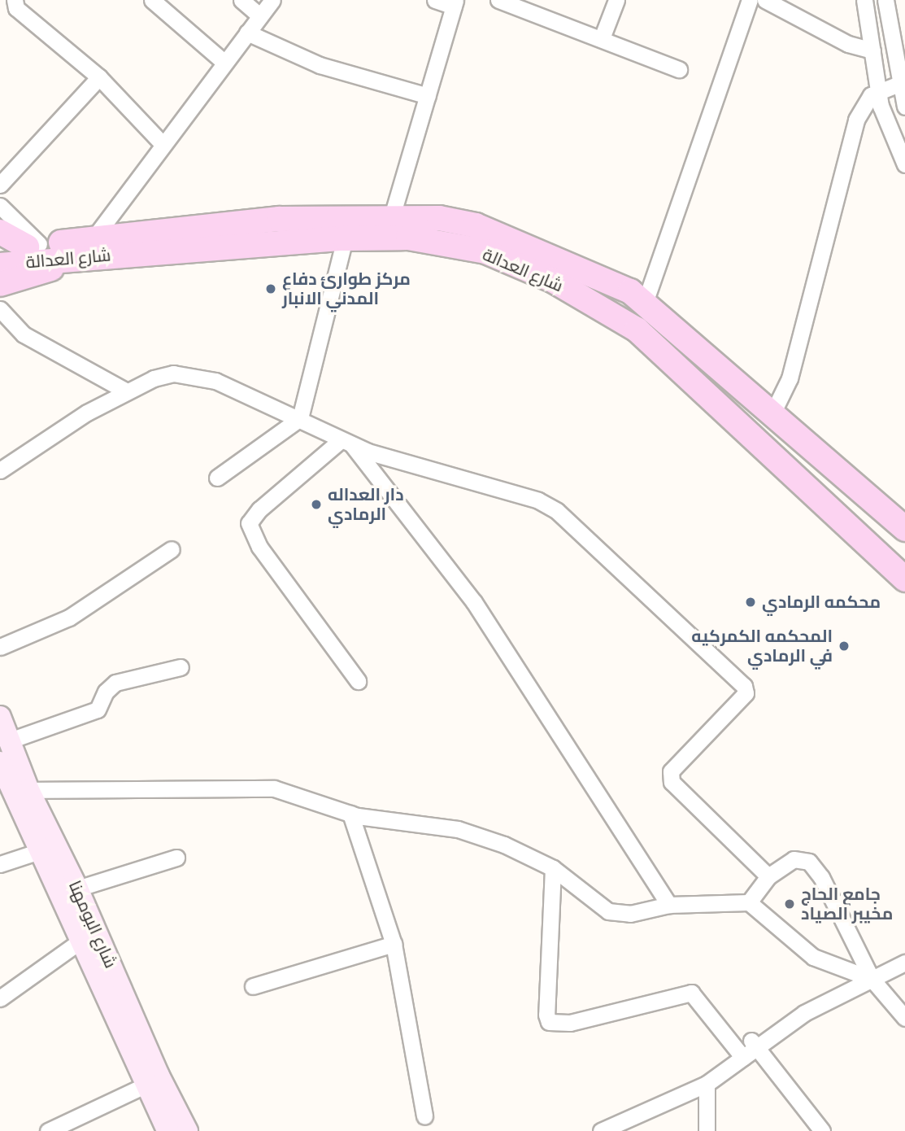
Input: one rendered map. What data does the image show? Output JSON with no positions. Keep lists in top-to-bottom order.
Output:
{
  "streets": {
    "main road": ["شارع العدالة"],
    "street": ["شارع البومهنا"]
  },
  "places": [
    "مركز طوارئ دفاع المدني الانبار",
    "دار العداله الرمادي",
    "محكمه الرمادي",
    "المحكمه الكمركيه في الرمادي",
    "جامع الحاج مخيبر الصياد"
  ]
}
